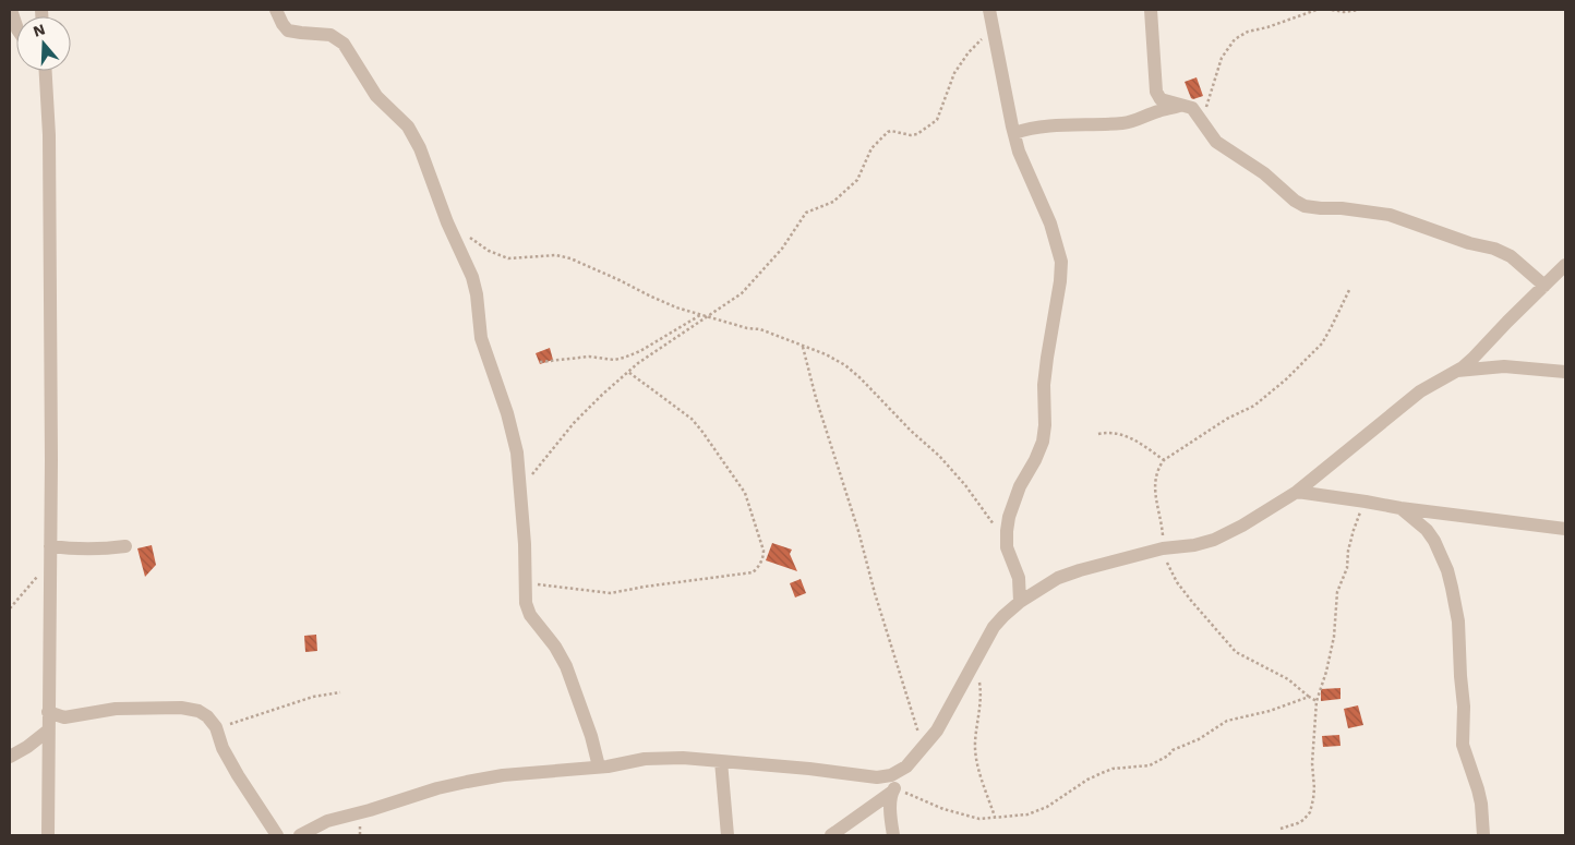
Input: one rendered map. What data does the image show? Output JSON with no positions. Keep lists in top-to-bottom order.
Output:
{
  "north": "top"
}
